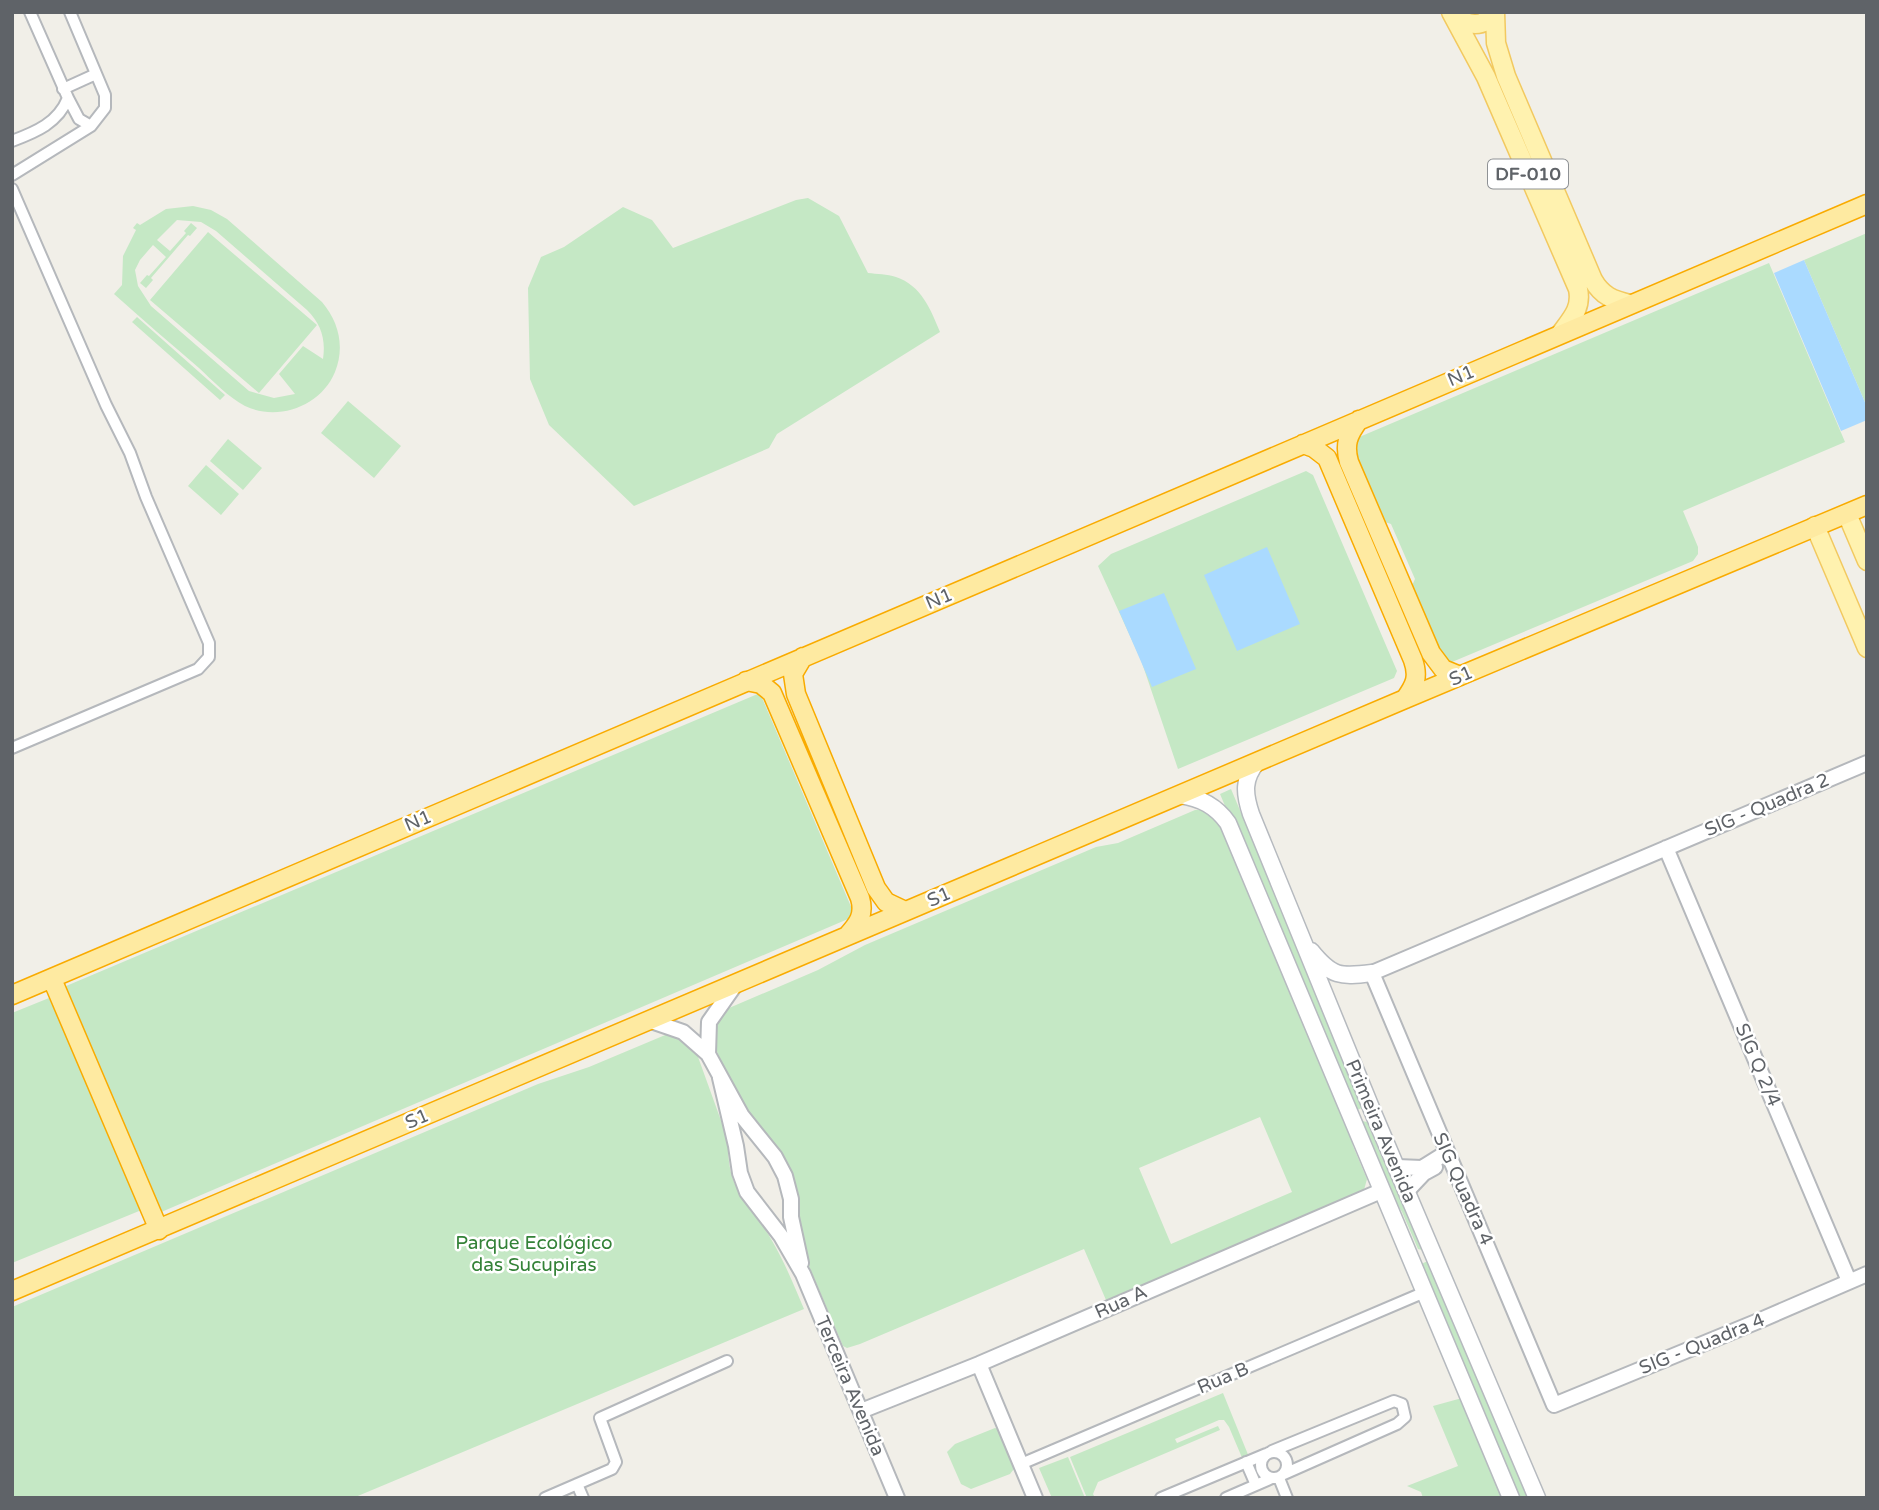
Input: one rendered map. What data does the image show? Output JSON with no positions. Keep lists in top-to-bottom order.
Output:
{
  "streets": {
    "highway": ["N1", "S1"],
    "main road": ["DF-010", "Primeira Avenida"],
    "street": [
      "SIG - Quadra 2",
      "SIG Q 2/4",
      "SIG Quadra 4",
      "Rua A",
      "SIG - Quadra 4",
      "Rua B",
      "Terceira Avenida"
    ]
  },
  "crossings": [
    ["DF-010", "N1"],
    ["S1", "Primeira Avenida"],
    ["SIG - Quadra 2", "SIG Q 2/4"],
    ["SIG Q 2/4", "SIG - Quadra 4"],
    ["Primeira Avenida", "Rua A"],
    ["Primeira Avenida", "Rua B"],
    ["SIG Quadra 4", "SIG - Quadra 4"],
    ["Rua A", "Terceira Avenida"]
  ],
  "parks": ["Parque Ecológico das Sucupiras"]
}
